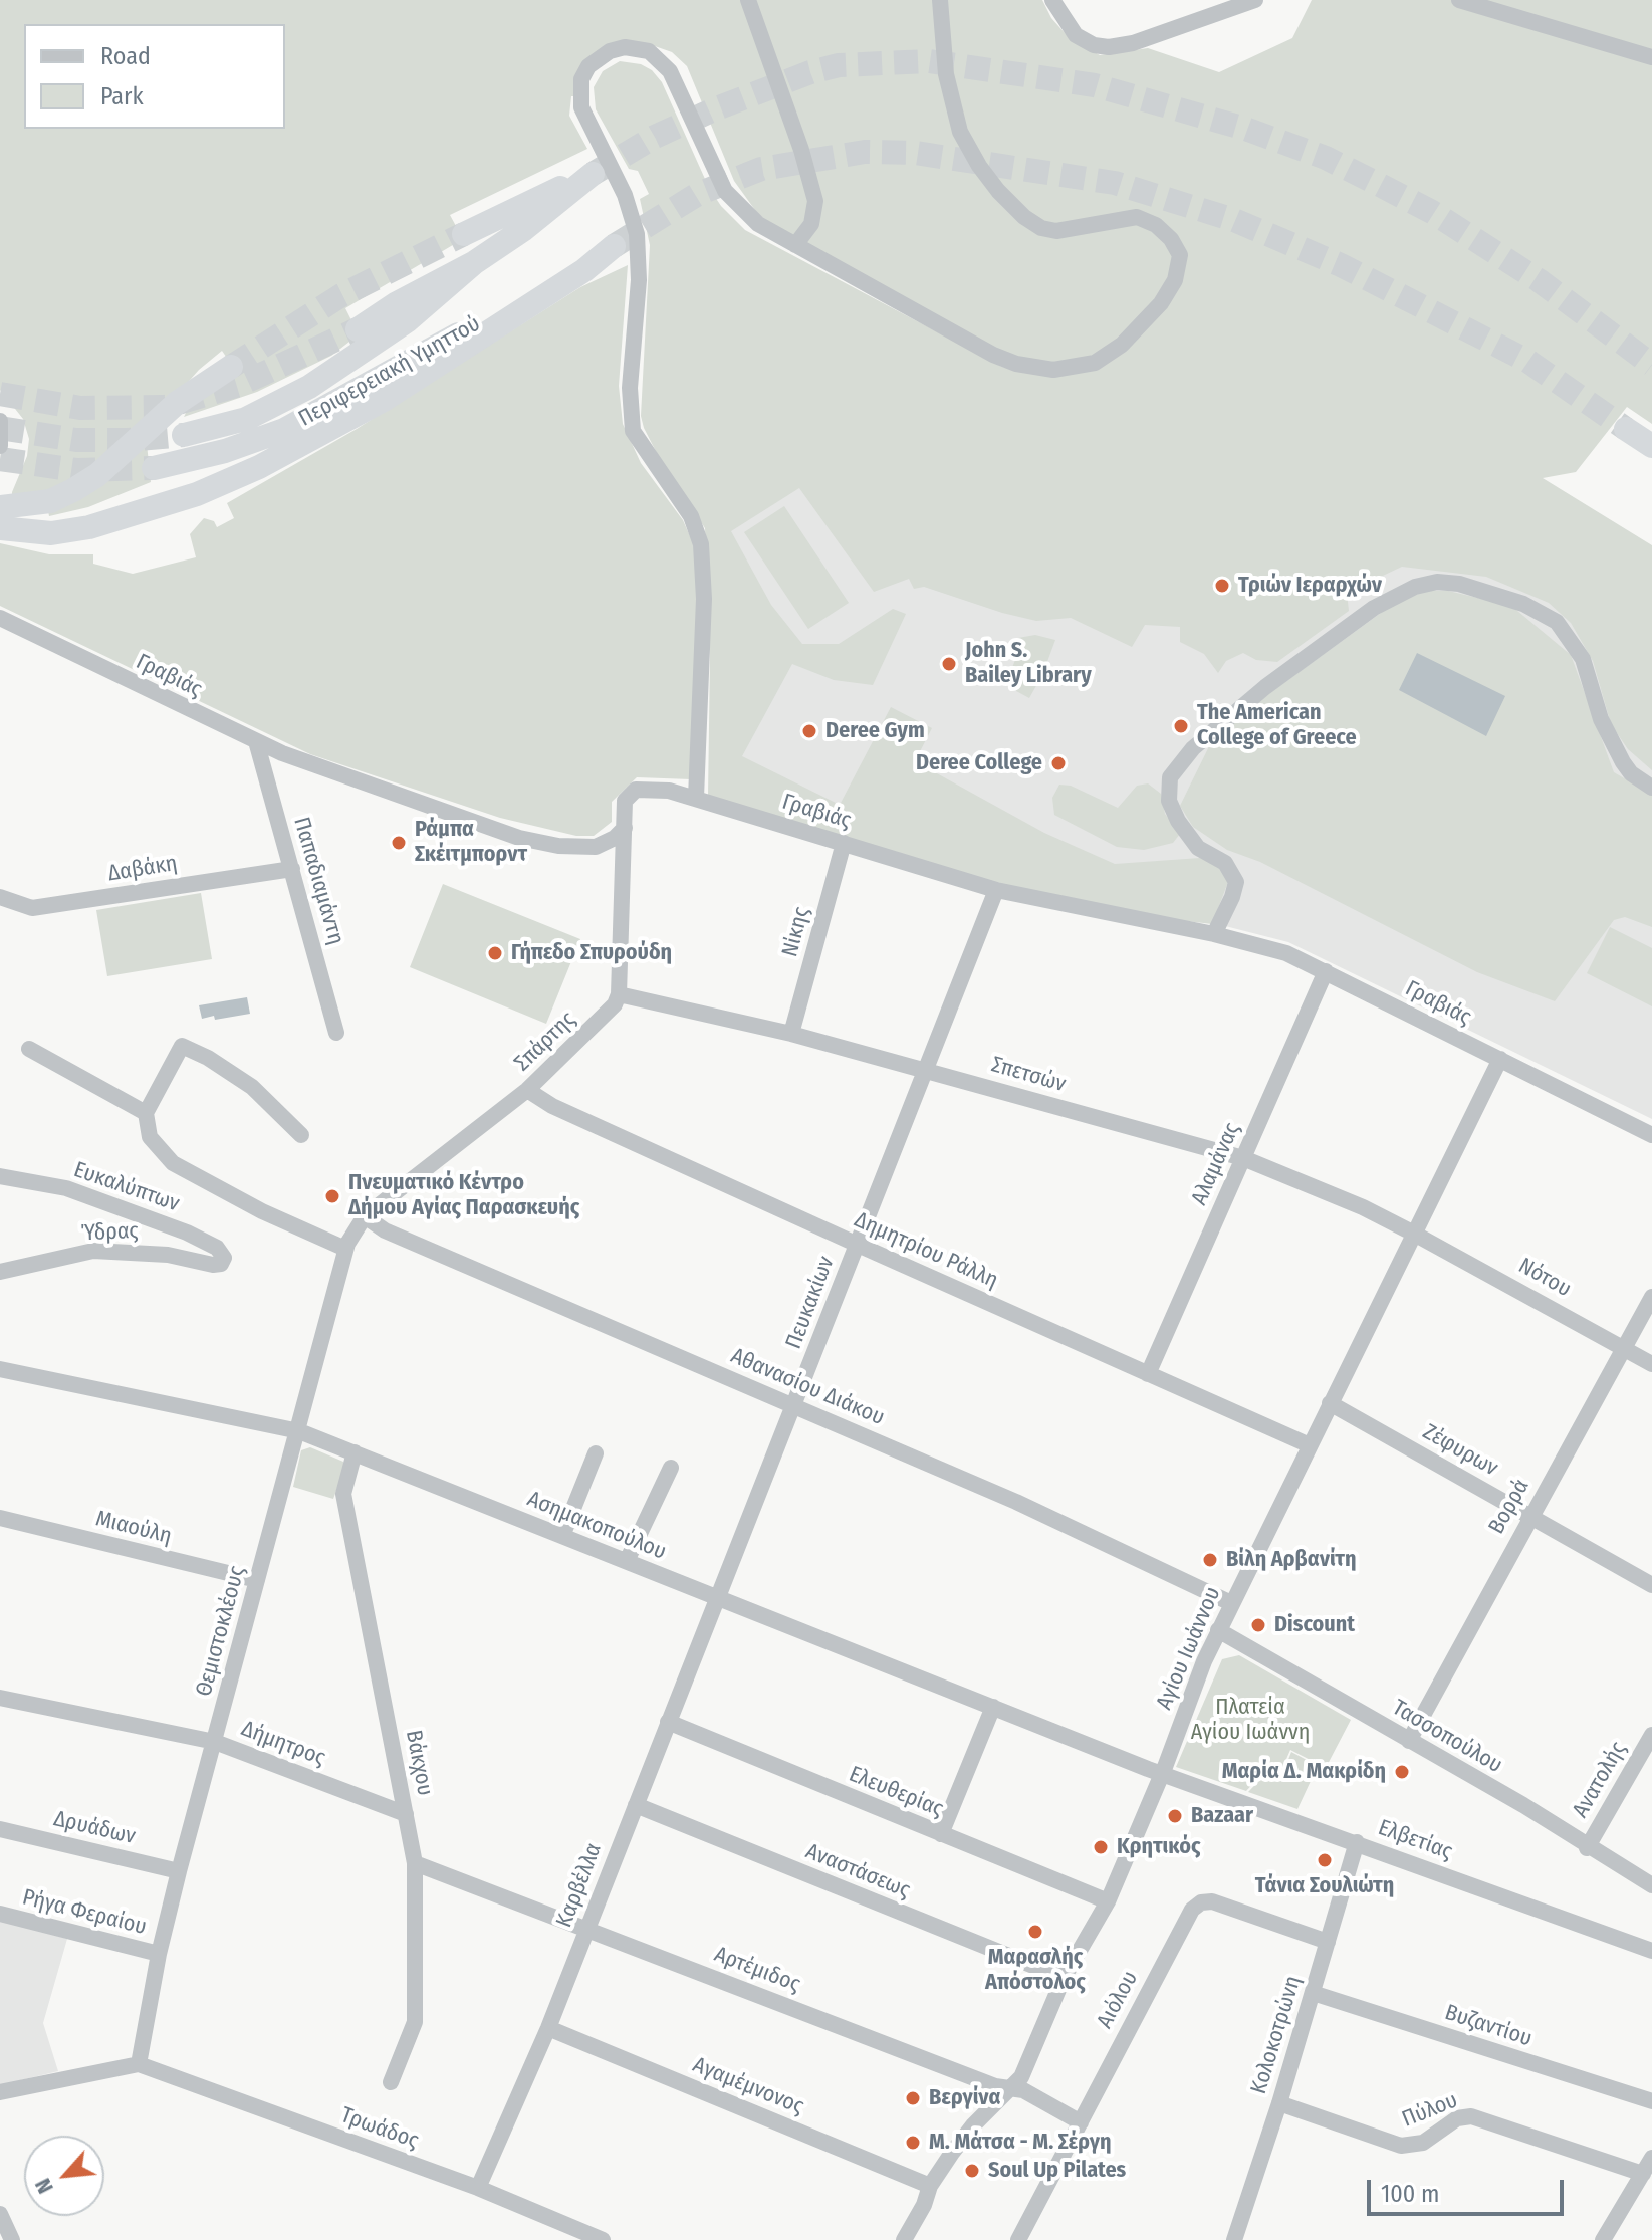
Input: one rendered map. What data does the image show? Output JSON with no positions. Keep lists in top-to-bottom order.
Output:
{
  "streets": {
    "highway": ["Περιφερειακή Υμηττού"],
    "street": [
      "Γραβιάς",
      "Δαβάκη",
      "Παπαδιαμάντη",
      "Νίκης",
      "Σπάρτης",
      "Σπετσών",
      "Αλαμάνας",
      "Ευκαλύπτων",
      "Ύδρας",
      "Δημητρίου Ράλλη",
      "Νότου",
      "Πευκακίων",
      "Αθανασίου Διάκου",
      "Ζέφυρων",
      "Βορρά",
      "Ασημακοπούλου",
      "Μιαούλη",
      "Θεμιστοκλέους",
      "Αγίου Ιωάννου",
      "Τασσοπούλου",
      "Δήμητρος",
      "Βάκχου",
      "Ανατολής",
      "Ελευθερίας",
      "Δρυάδων",
      "Ελβετίας",
      "Αναστάσεως",
      "Καρβέλλα",
      "Ρήγα Φεραίου",
      "Αρτέμιδος",
      "Αιόλου",
      "Βυζαντίου",
      "Κολοκοτρώνη",
      "Αγαμέμνονος",
      "Πύλου",
      "Τρωάδος"
    ]
  },
  "crossings": [
    ["Γραβιάς", "Παπαδιαμάντη"],
    ["Γραβιάς", "Νίκης"],
    ["Γραβιάς", "Αλαμάνας"],
    ["Γραβιάς", "Πευκακίων"],
    ["Γραβιάς", "Αγίου Ιωάννου"],
    ["Δαβάκη", "Παπαδιαμάντη"],
    ["Νίκης", "Σπετσών"],
    ["Σπάρτης", "Σπετσών"],
    ["Σπάρτης", "Δημητρίου Ράλλη"],
    ["Σπάρτης", "Αθανασίου Διάκου"],
    ["Σπάρτης", "Θεμιστοκλέους"],
    ["Σπετσών", "Αλαμάνας"],
    ["Σπετσών", "Νότου"],
    ["Σπετσών", "Πευκακίων"],
    ["Σπετσών", "Αγίου Ιωάννου"],
    ["Αλαμάνας", "Δημητρίου Ράλλη"],
    ["Ευκαλύπτων", "Ύδρας"],
    ["Δημητρίου Ράλλη", "Πευκακίων"],
    ["Δημητρίου Ράλλη", "Αγίου Ιωάννου"],
    ["Νότου", "Βορρά"],
    ["Νότου", "Αγίου Ιωάννου"],
    ["Πευκακίων", "Αθανασίου Διάκου"],
    ["Πευκακίων", "Ασημακοπούλου"],
    ["Πευκακίων", "Καρβέλλα"],
    ["Αθανασίου Διάκου", "Θεμιστοκλέους"],
    ["Αθανασίου Διάκου", "Αγίου Ιωάννου"],
    ["Ζέφυρων", "Βορρά"],
    ["Ζέφυρων", "Αγίου Ιωάννου"],
    ["Βορρά", "Τασσοπούλου"],
    ["Ασημακοπούλου", "Θεμιστοκλέους"],
    ["Ασημακοπούλου", "Αγίου Ιωάννου"],
    ["Ασημακοπούλου", "Βάκχου"],
    ["Ασημακοπούλου", "Ελβετίας"],
    ["Ασημακοπούλου", "Καρβέλλα"],
    ["Μιαούλη", "Θεμιστοκλέους"],
    ["Θεμιστοκλέους", "Δήμητρος"],
    ["Θεμιστοκλέους", "Δρυάδων"],
    ["Θεμιστοκλέους", "Ρήγα Φεραίου"],
    ["Θεμιστοκλέους", "Τρωάδος"],
    ["Αγίου Ιωάννου", "Τασσοπούλου"],
    ["Αγίου Ιωάννου", "Ελευθερίας"],
    ["Αγίου Ιωάννου", "Ελβετίας"],
    ["Αγίου Ιωάννου", "Αναστάσεως"],
    ["Αγίου Ιωάννου", "Αρτέμιδος"],
    ["Αγίου Ιωάννου", "Αγαμέμνονος"],
    ["Τασσοπούλου", "Ανατολής"],
    ["Δήμητρος", "Βάκχου"],
    ["Βάκχου", "Αρτέμιδος"],
    ["Ελευθερίας", "Καρβέλλα"],
    ["Ελβετίας", "Κολοκοτρώνη"],
    ["Αναστάσεως", "Καρβέλλα"],
    ["Καρβέλλα", "Αρτέμιδος"],
    ["Καρβέλλα", "Αγαμέμνονος"],
    ["Καρβέλλα", "Τρωάδος"],
    ["Αρτέμιδος", "Αιόλου"],
    ["Αιόλου", "Κολοκοτρώνη"],
    ["Βυζαντίου", "Κολοκοτρώνη"],
    ["Κολοκοτρώνη", "Πύλου"]
  ],
  "parks": ["Πλατεία Αγίου Ιωάννη"],
  "places": [
    "Τριών Ιεραρχών",
    "John S. Bailey Library",
    "The American College of Greece",
    "Deree Gym",
    "Deree College",
    "Ράμπα Σκέιτμπορντ",
    "Γήπεδο Σπυρούδη",
    "Πνευματικό Κέντρο Δήμου Αγίας Παρασκευής",
    "Βίλη Αρβανίτη",
    "Discount",
    "Μαρία Δ. Μακρίδη",
    "Bazaar",
    "Κρητικός",
    "Τάνια Σουλιώτη",
    "Μαρασλής Απόστολος",
    "Βεργίνα",
    "Μ. Μάτσα - Μ. Σέργη",
    "Soul Up Pilates"
  ],
  "legend": ["Road", "Park"],
  "scale_bar": "100 m",
  "north": "bottom left"
}
